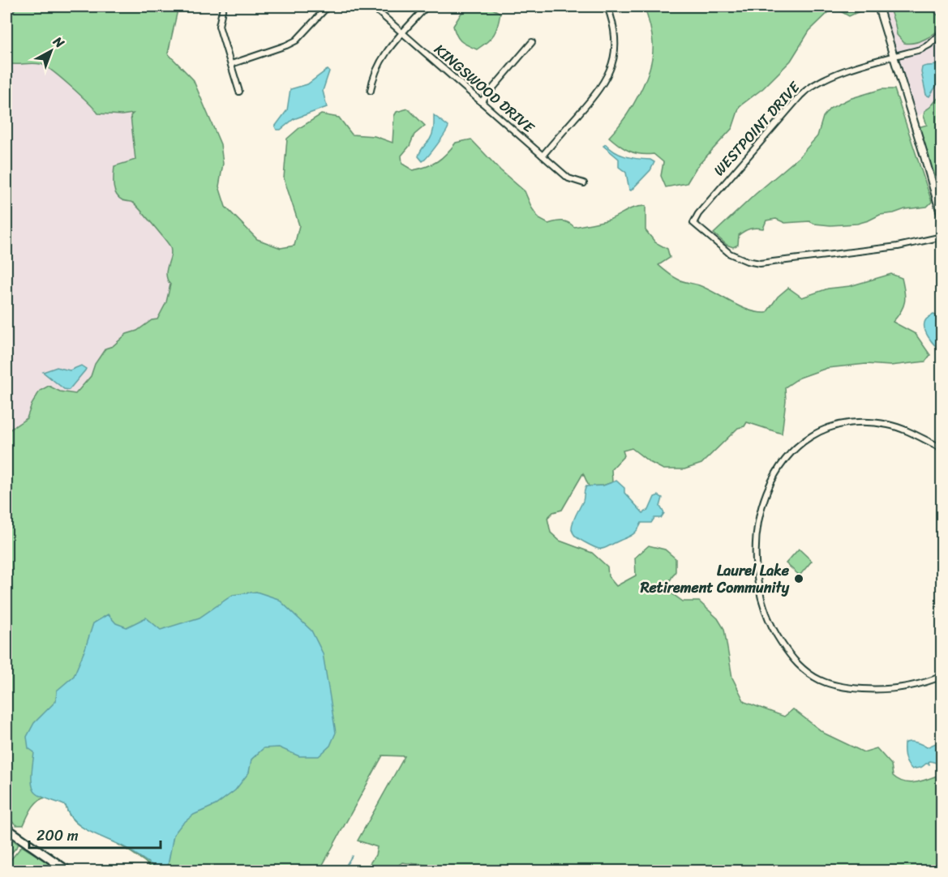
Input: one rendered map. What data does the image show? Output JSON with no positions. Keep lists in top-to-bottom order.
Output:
{
  "streets": {
    "street": ["KINGSWOOD DRIVE", "WESTPOINT DRIVE"]
  },
  "places": ["Laurel Lake Retirement Community"],
  "scale_bar": "200 m",
  "north": "top right"
}
